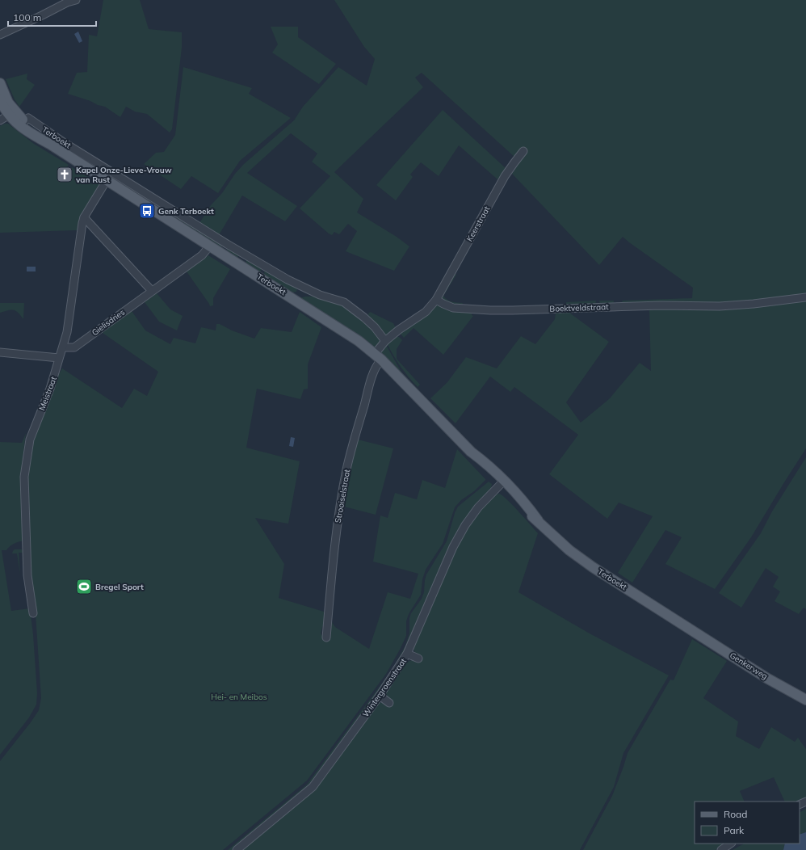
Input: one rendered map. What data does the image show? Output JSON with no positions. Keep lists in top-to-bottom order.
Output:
{
  "streets": {
    "main road": ["Terboekt", "Genkerweg"],
    "street": [
      "Keerstraat",
      "Boektveldstraat",
      "Gielisdries",
      "Meistraat",
      "Strooiselstraat",
      "Wintergroenstraat"
    ]
  },
  "crossings": [
    ["Terboekt", "Gielisdries"],
    ["Terboekt", "Meistraat"],
    ["Terboekt", "Strooiselstraat"],
    ["Terboekt", "Genkerweg"],
    ["Terboekt", "Wintergroenstraat"],
    ["Keerstraat", "Boektveldstraat"],
    ["Gielisdries", "Meistraat"]
  ],
  "parks": ["Hei- en Meibos"],
  "places": {
    "church": ["Kapel Onze-Lieve-Vrouw van Rust"],
    "bus stop": ["Genk Terboekt"],
    "sports": ["Bregel Sport"]
  },
  "legend": ["Road", "Park"],
  "scale_bar": "100 m"
}
